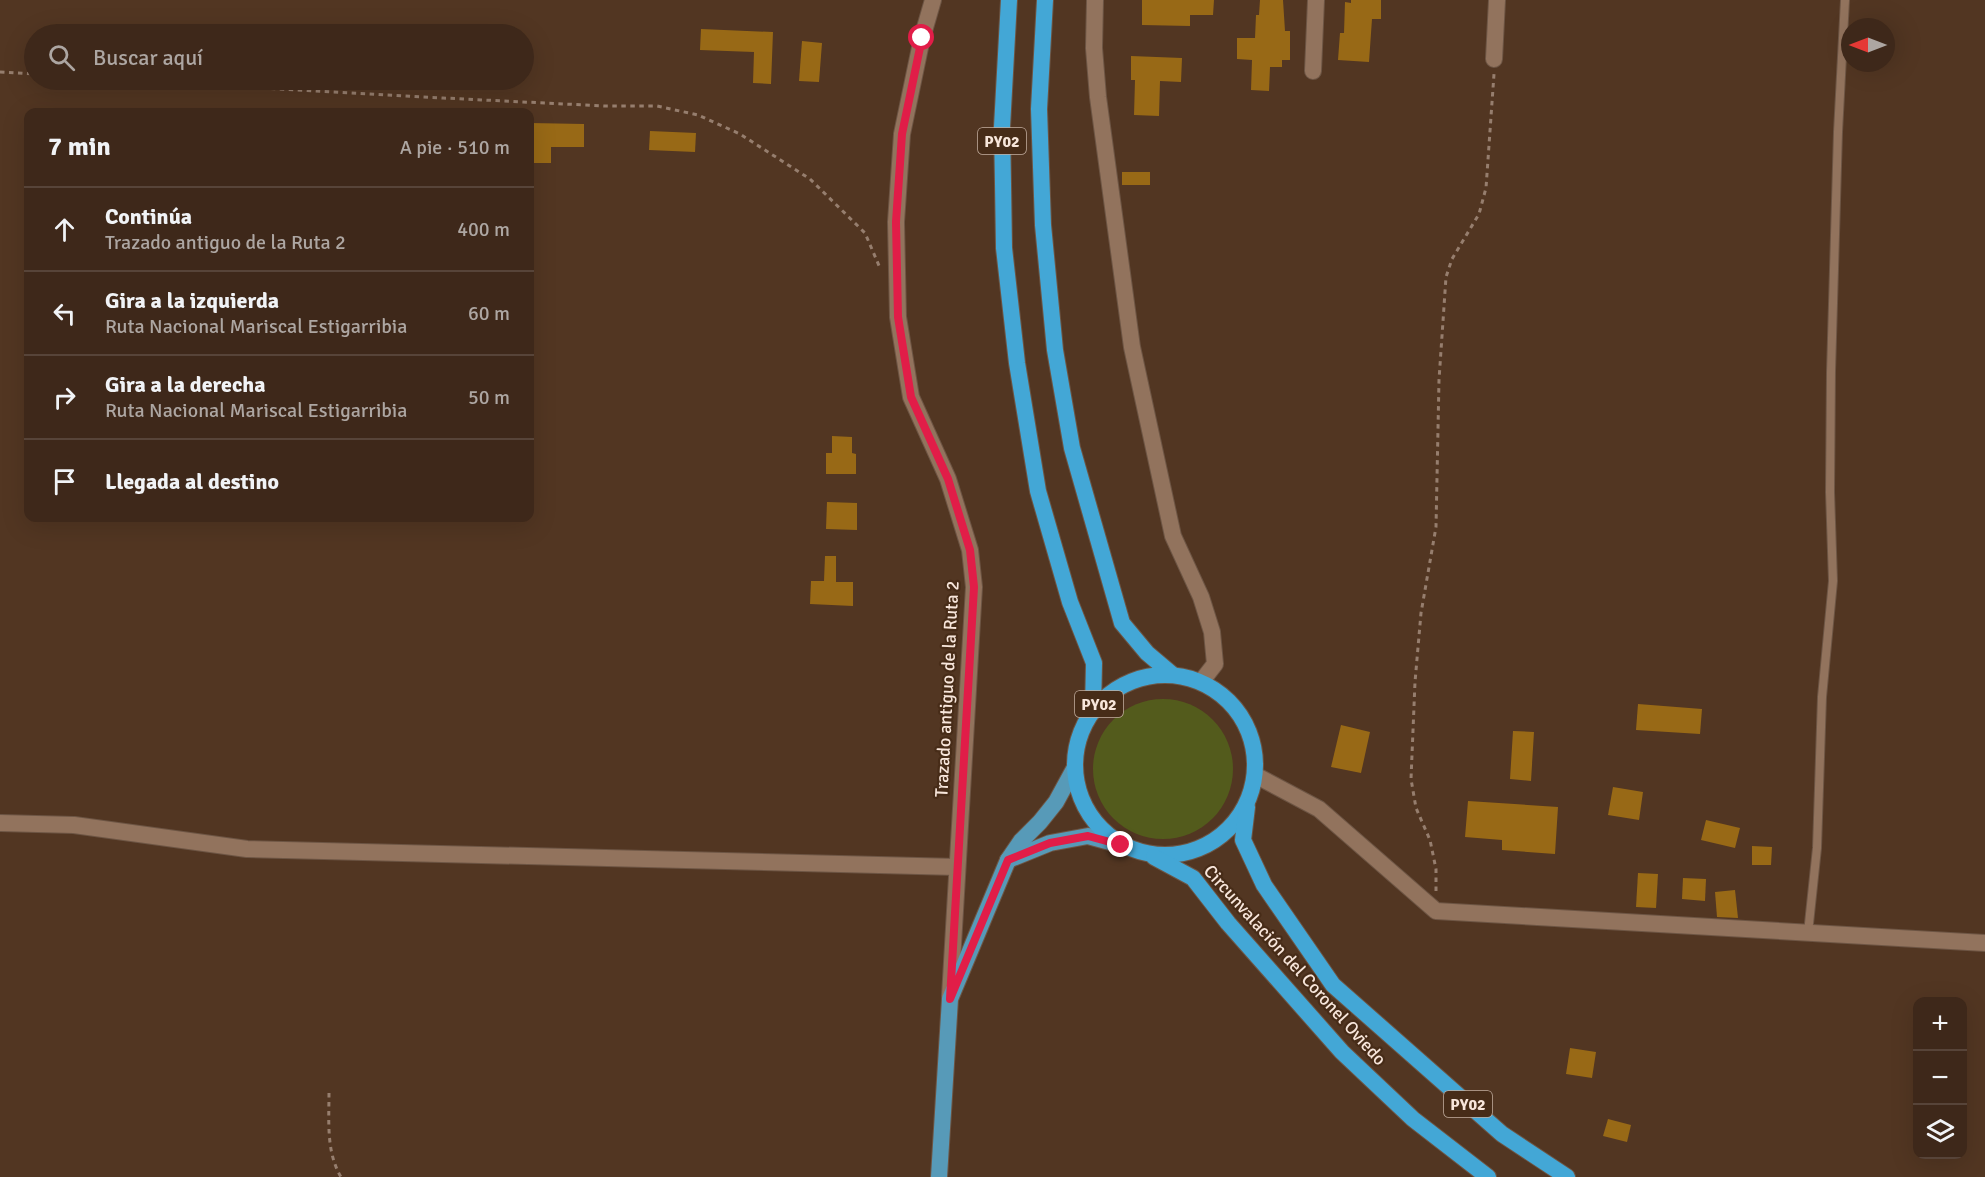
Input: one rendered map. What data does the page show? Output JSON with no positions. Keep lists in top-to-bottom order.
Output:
{
  "streets": {
    "highway": ["PY02", "Circunvalación del Coronel Oviedo"],
    "street": ["Trazado antiguo de la Ruta 2"]
  },
  "crossings": [
    ["PY02", "Trazado antiguo de la Ruta 2"],
    ["PY02", "Circunvalación del Coronel Oviedo"]
  ],
  "north": "left",
  "page": {
    "search": "Buscar aquí",
    "heading": ["7 min", "A pie · 510 m"],
    "list": [
      ["Continúa", "Trazado antiguo de la Ruta 2", "400 m"],
      ["Gira a la izquierda", "Ruta Nacional Mariscal Estigarribia", "60 m"],
      ["Gira a la derecha", "Ruta Nacional Mariscal Estigarribia", "50 m"],
      "Llegada al destino"
    ],
    "map_buttons": ["+", "−"]
  }
}
